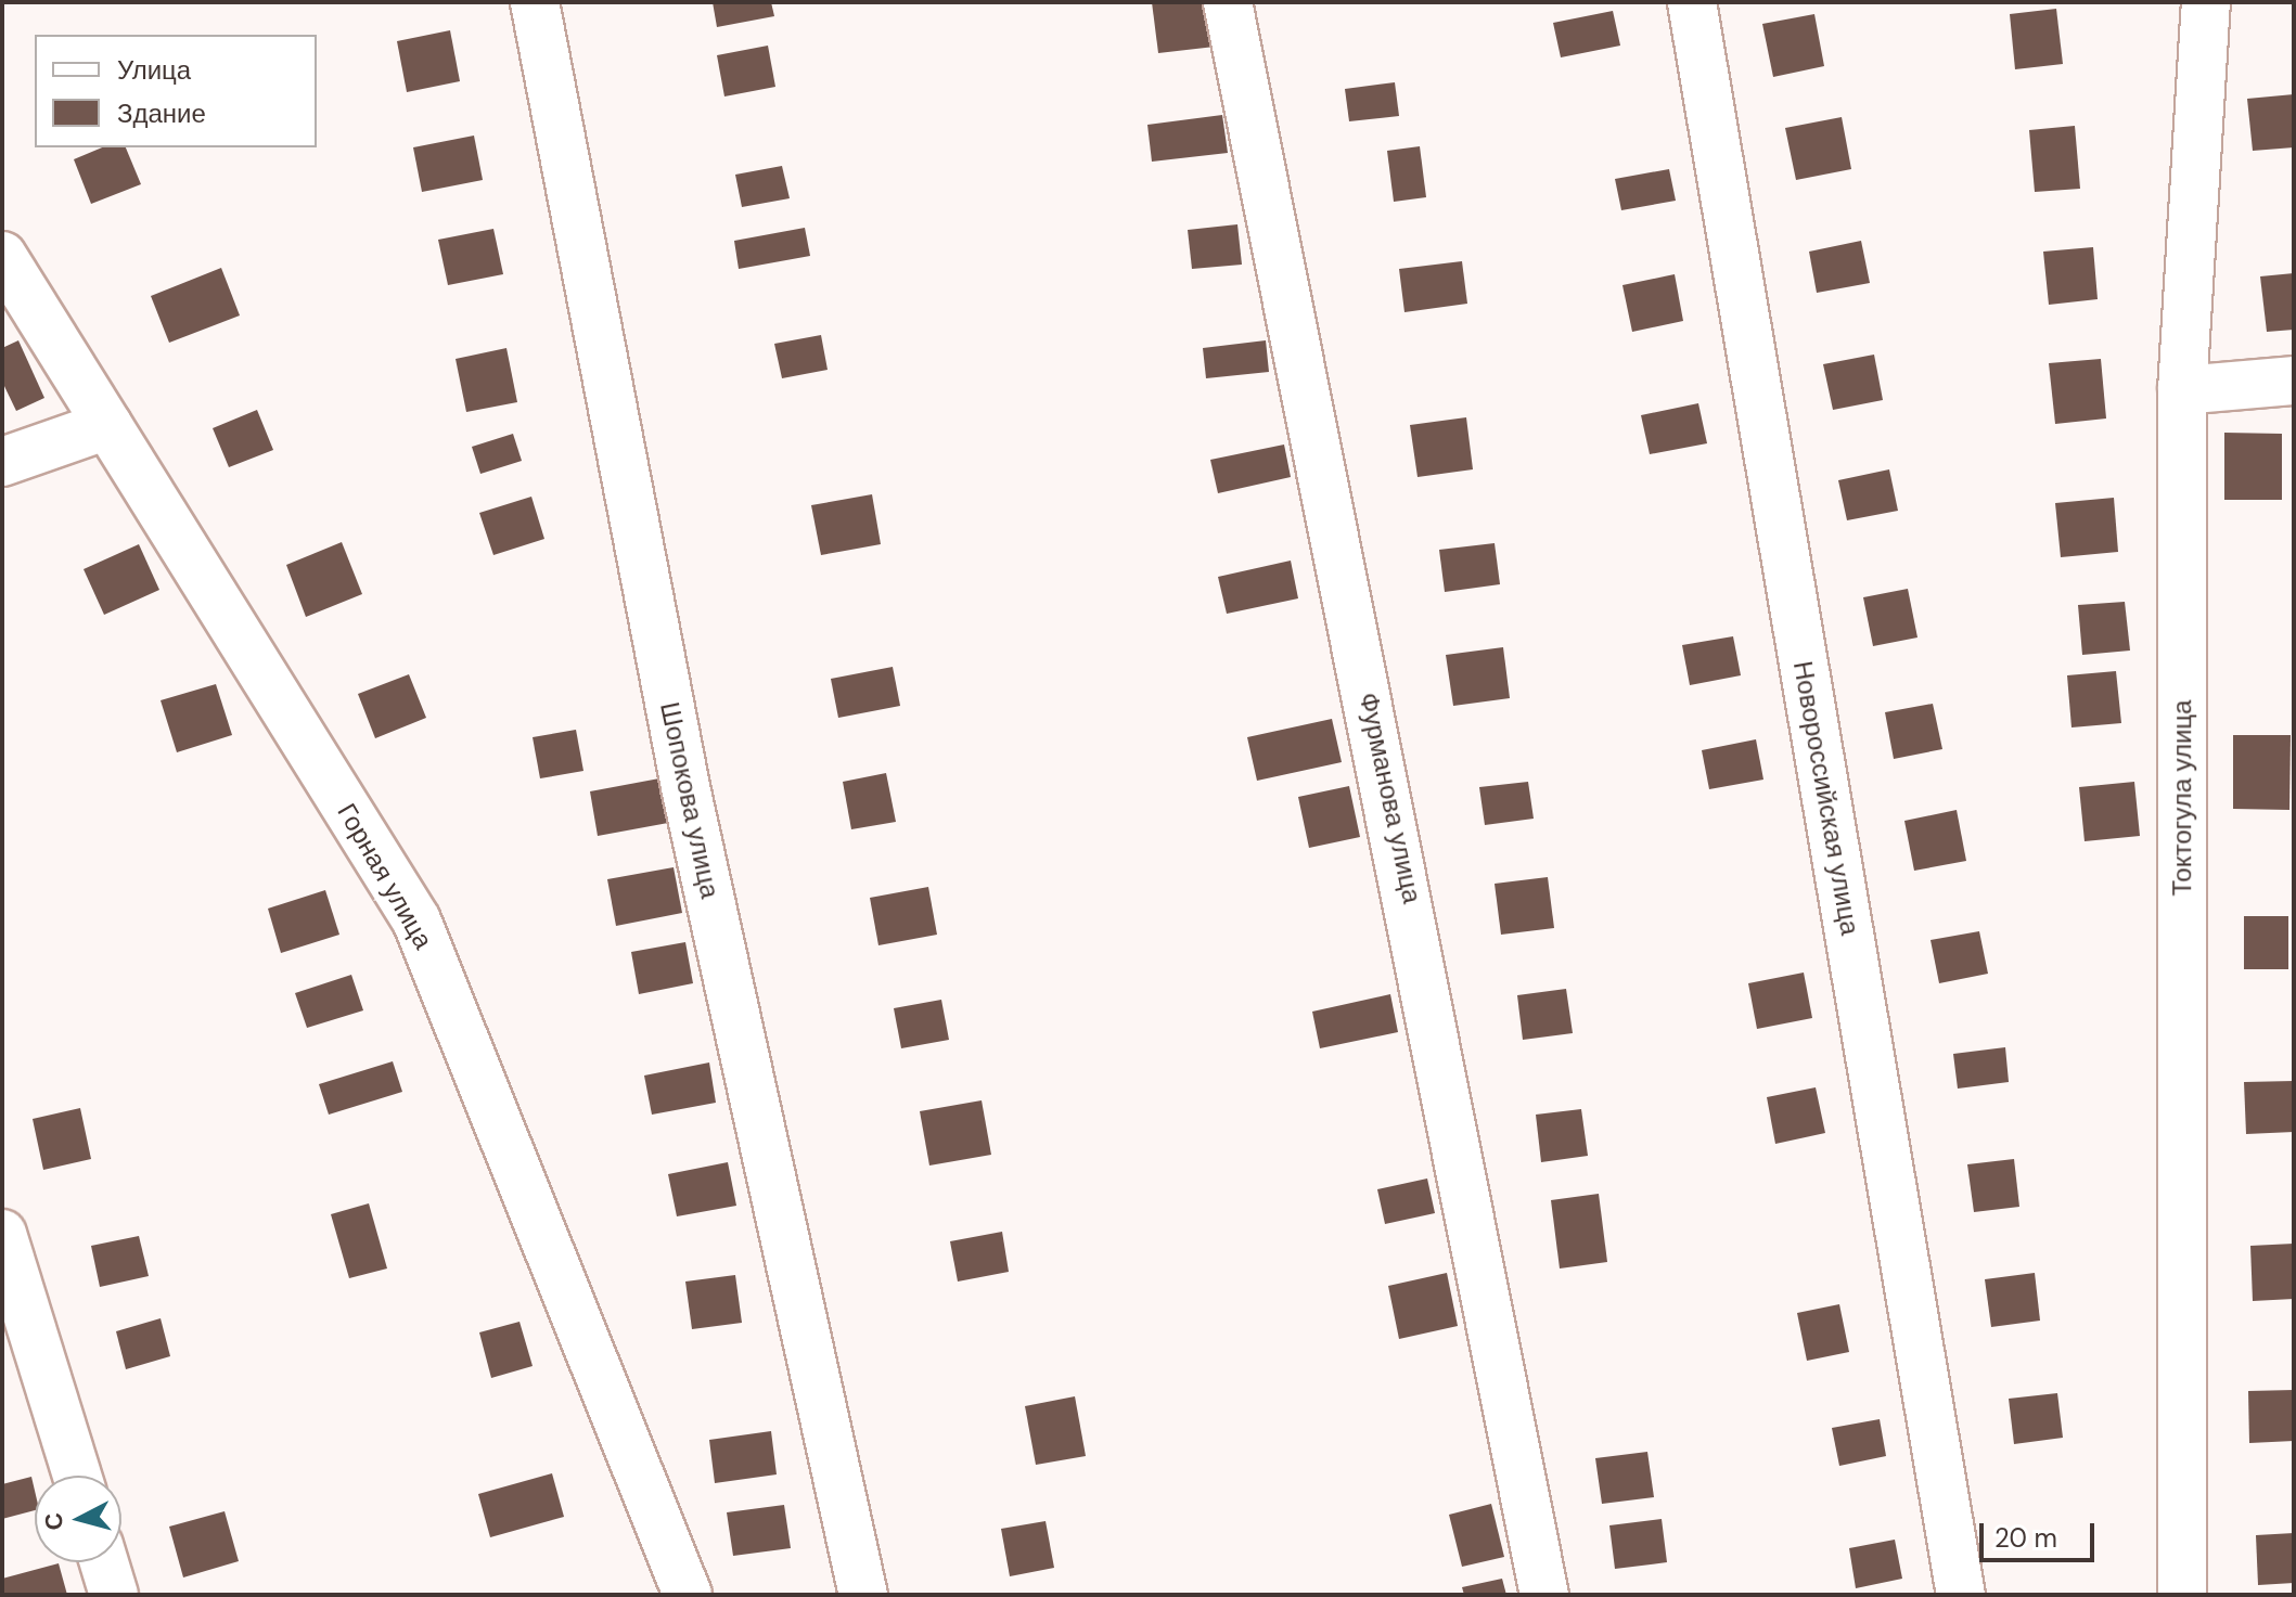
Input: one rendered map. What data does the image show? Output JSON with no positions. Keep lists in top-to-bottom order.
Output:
{
  "streets": {
    "street": [
      "Фурманова улица",
      "Новороссийская улица",
      "Токтогула улица",
      "Шопокова улица",
      "Горная улица"
    ]
  },
  "legend": ["Улица", "Здание"],
  "scale_bar": "20 m",
  "north": "left"
}
